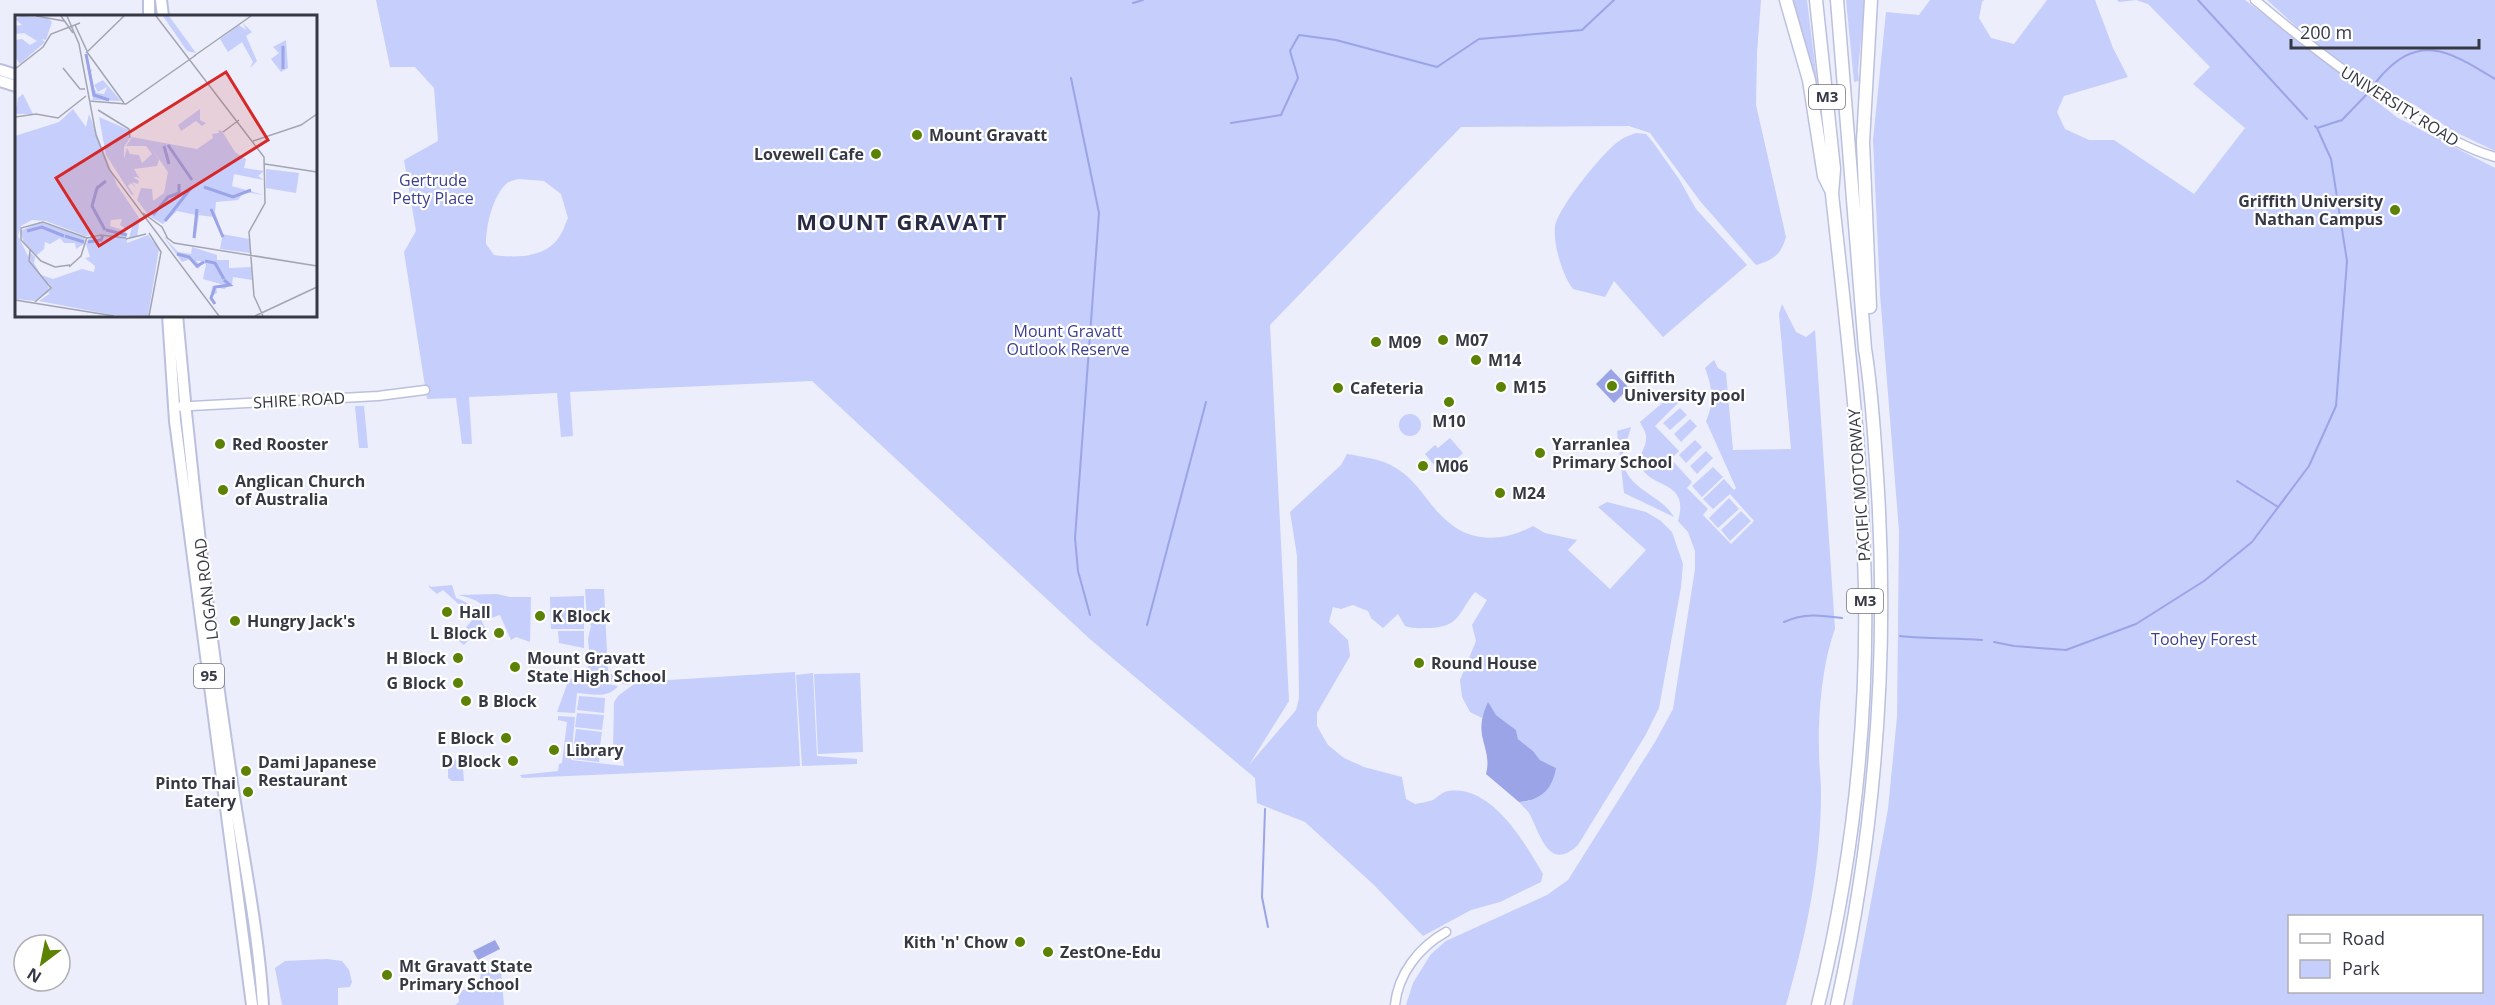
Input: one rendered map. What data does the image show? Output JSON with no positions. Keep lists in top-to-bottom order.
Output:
{
  "streets": {
    "highway": ["M3", "PACIFIC MOTORWAY"],
    "main road": ["LOGAN ROAD", "95"],
    "street": ["UNIVERSITY ROAD", "SHIRE ROAD"]
  },
  "crossings": [
    ["SHIRE ROAD", "LOGAN ROAD"]
  ],
  "districts": ["MOUNT GRAVATT"],
  "parks": ["Gertrude Petty Place", "Mount Gravatt Outlook Reserve", "Toohey Forest"],
  "places": [
    "Mount Gravatt",
    "Lovewell Cafe",
    "Griffith University Nathan Campus",
    "M07",
    "M09",
    "M14",
    "Giffith University pool",
    "M15",
    "Cafeteria",
    "M10",
    "Red Rooster",
    "Yarranlea Primary School",
    "M06",
    "Anglican Church of Australia",
    "M24",
    "Hall",
    "K Block",
    "Hungry Jack's",
    "L Block",
    "H Block",
    "Round House",
    "Mount Gravatt State High School",
    "G Block",
    "B Block",
    "E Block",
    "Library",
    "D Block",
    "Dami Japanese Restaurant",
    "Pinto Thai Eatery",
    "Kith 'n' Chow",
    "ZestOne-Edu",
    "Mt Gravatt State Primary School"
  ],
  "legend": ["Road", "Park"],
  "scale_bar": "200 m",
  "north": "bottom left"
}
